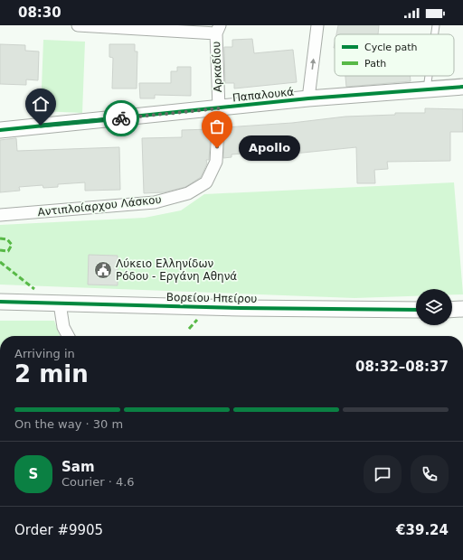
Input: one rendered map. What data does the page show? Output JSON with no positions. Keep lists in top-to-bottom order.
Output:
{
  "streets": {
    "street": [
      "Αρκαδίου",
      "Παπαλουκά",
      "Αντιπλοίαρχου Λάσκου",
      "Βορείου Ηπείρου"
    ]
  },
  "crossings": [
    ["Αρκαδίου", "Παπαλουκά"],
    ["Αρκαδίου", "Αντιπλοίαρχου Λάσκου"],
    ["Παπαλουκά", "Αντιπλοίαρχου Λάσκου"]
  ],
  "places": {
    "other": ["Apollo"],
    "public building": ["Λύκειο Ελληνίδων Ρόδου - Εργάνη Αθηνά"]
  },
  "legend": ["Cycle path", "Path"],
  "page": {
    "status": "08:30",
    "bubble": "Apollo",
    "heading": ["2 min", "Arriving in", "08:32–08:37"],
    "panel": [
      "Sam",
      "Courier · 4.6",
      "Order #9905",
      "€39.24"
    ],
    "bar": "On the way · 30 m",
    "round": "S"
  }
}
